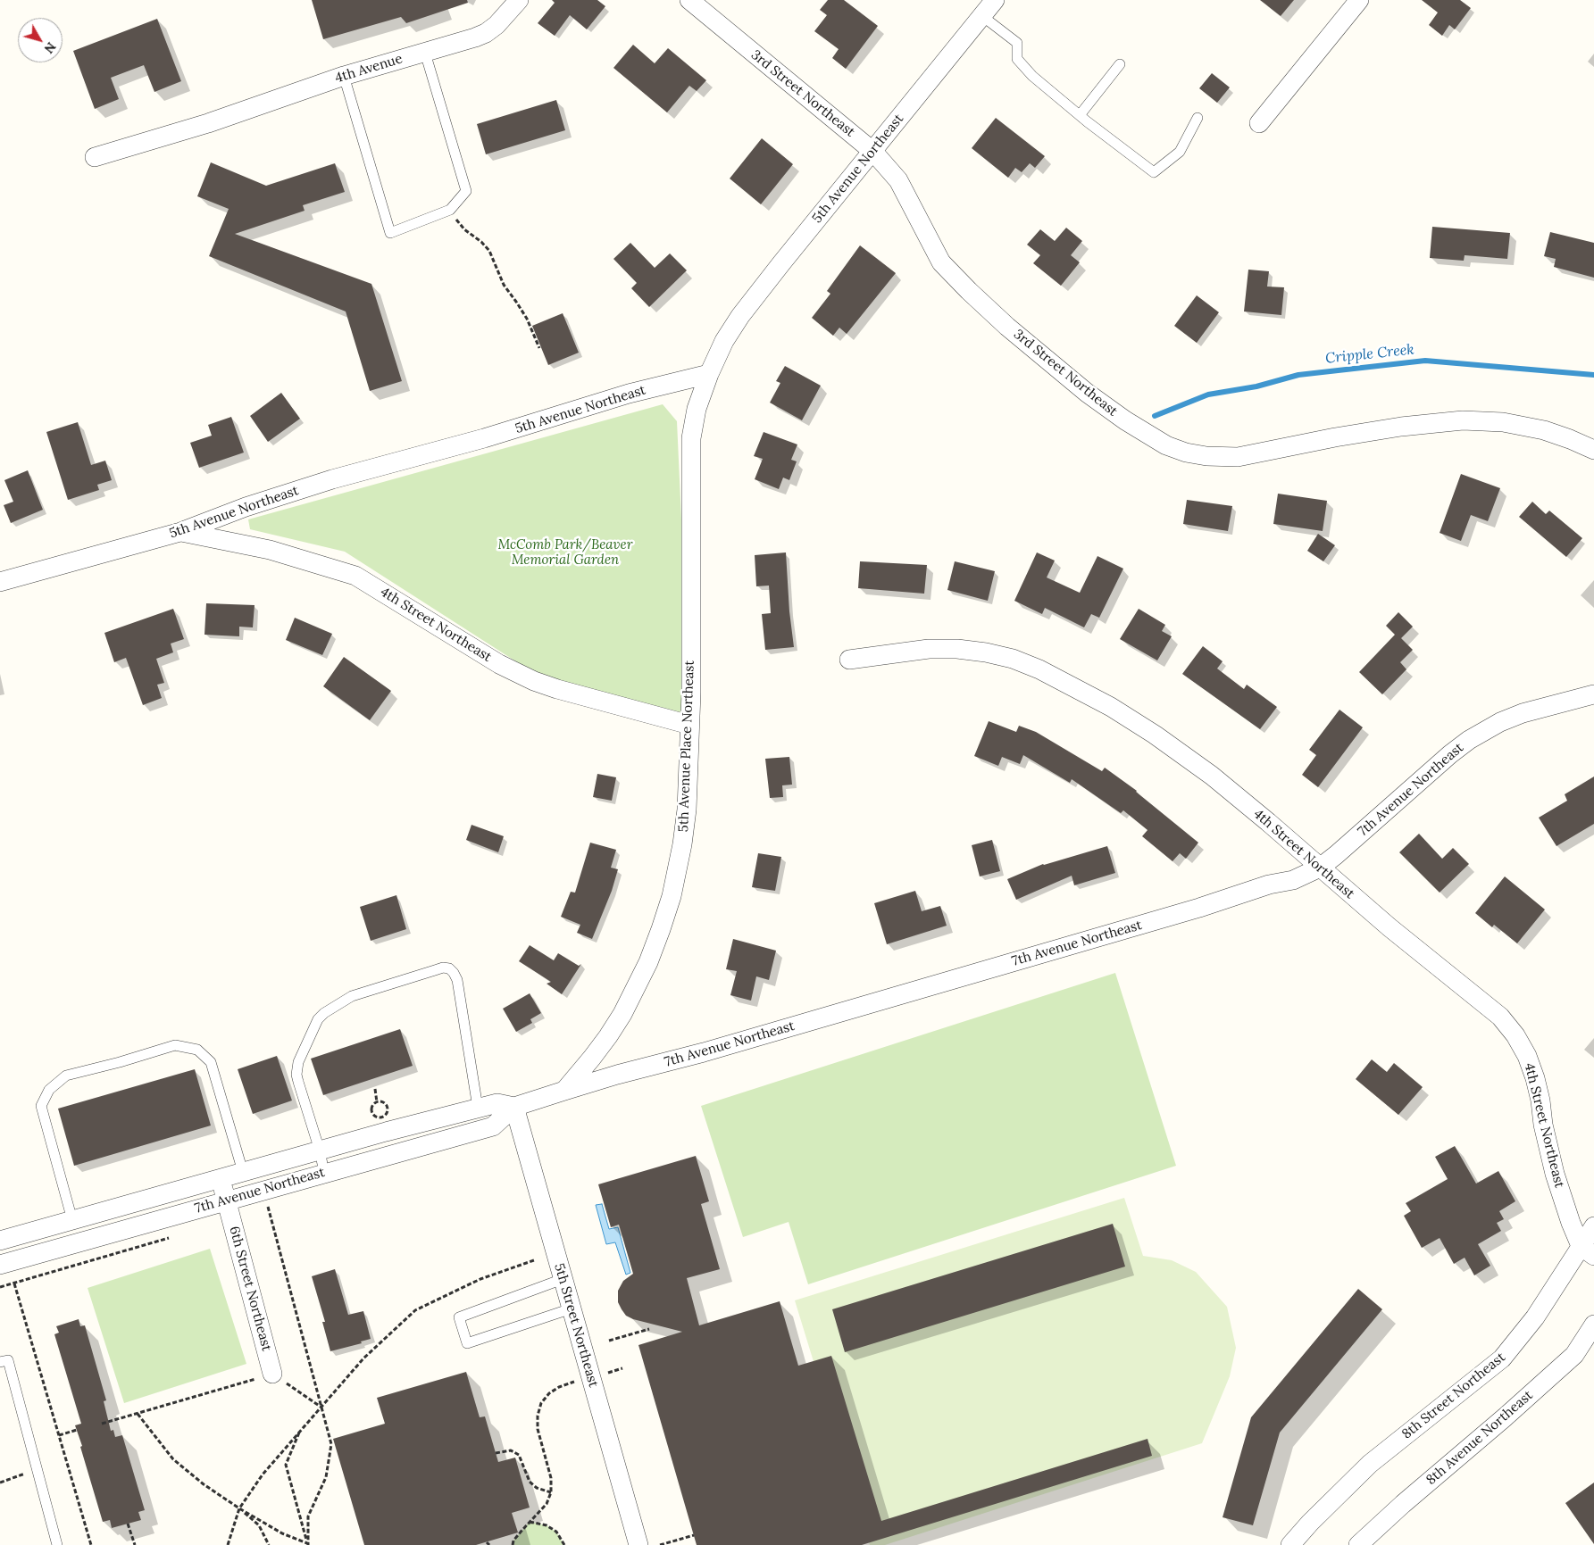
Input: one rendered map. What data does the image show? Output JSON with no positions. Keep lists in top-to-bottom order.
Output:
{
  "streets": {
    "street": [
      "4th Avenue",
      "3rd Street Northeast",
      "5th Avenue Northeast",
      "4th Street Northeast",
      "5th Avenue Place Northeast",
      "7th Avenue Northeast",
      "6th Street Northeast",
      "5th Street Northeast",
      "8th Street Northeast",
      "8th Avenue Northeast"
    ]
  },
  "crossings": [
    ["3rd Street Northeast", "5th Avenue Northeast"],
    ["5th Avenue Northeast", "4th Street Northeast"],
    ["5th Avenue Northeast", "5th Avenue Place Northeast"],
    ["4th Street Northeast", "5th Avenue Place Northeast"],
    ["4th Street Northeast", "7th Avenue Northeast"],
    ["4th Street Northeast", "8th Street Northeast"],
    ["5th Avenue Place Northeast", "7th Avenue Northeast"],
    ["7th Avenue Northeast", "6th Street Northeast"],
    ["7th Avenue Northeast", "5th Street Northeast"]
  ],
  "water": ["Cripple Creek"],
  "parks": ["McComb Park/Beaver Memorial Garden"],
  "north": "bottom right"
}
